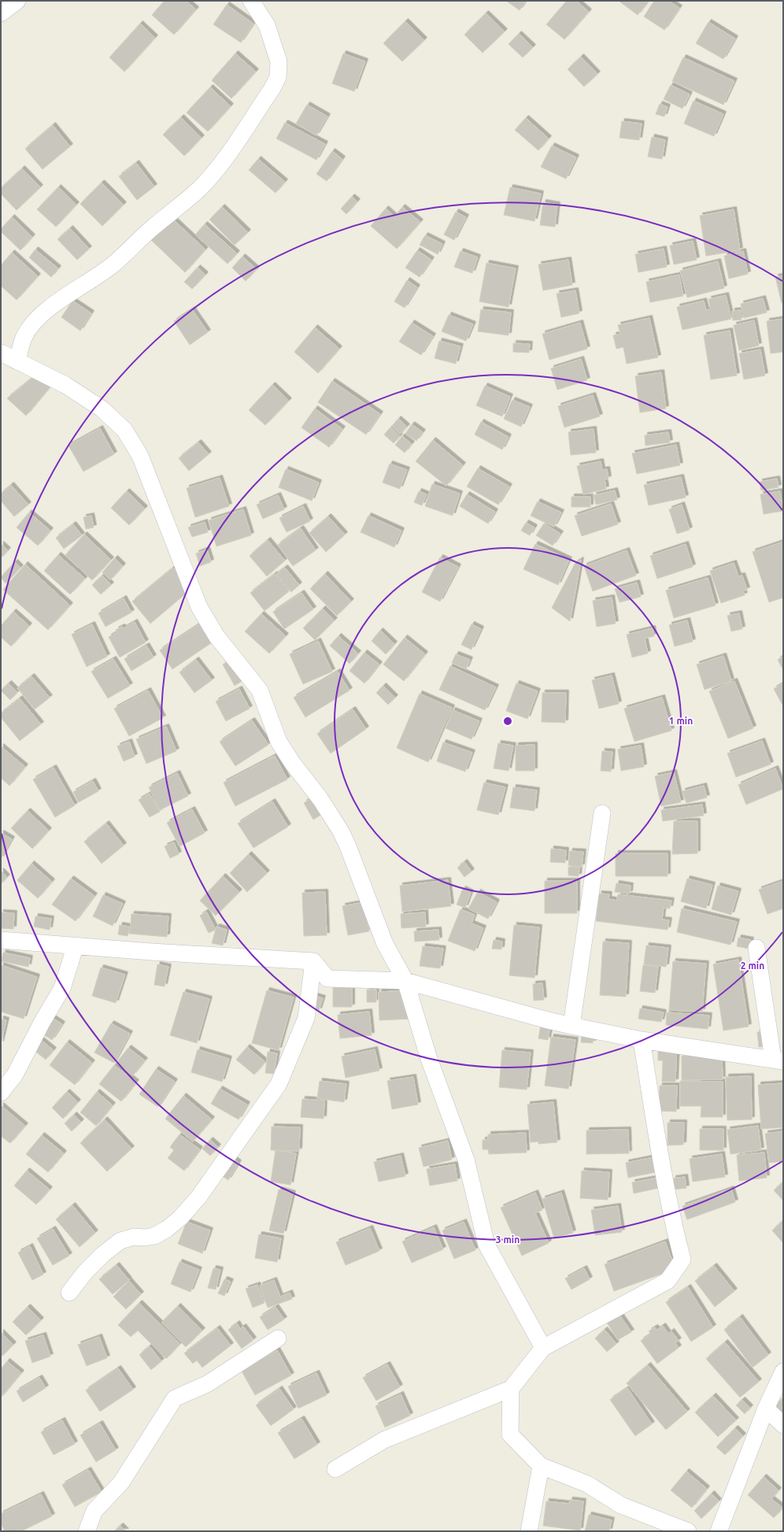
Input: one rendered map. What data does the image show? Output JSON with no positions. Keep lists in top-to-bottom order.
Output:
{
  "rings": ["1 min", "2 min", "3 min"]
}
